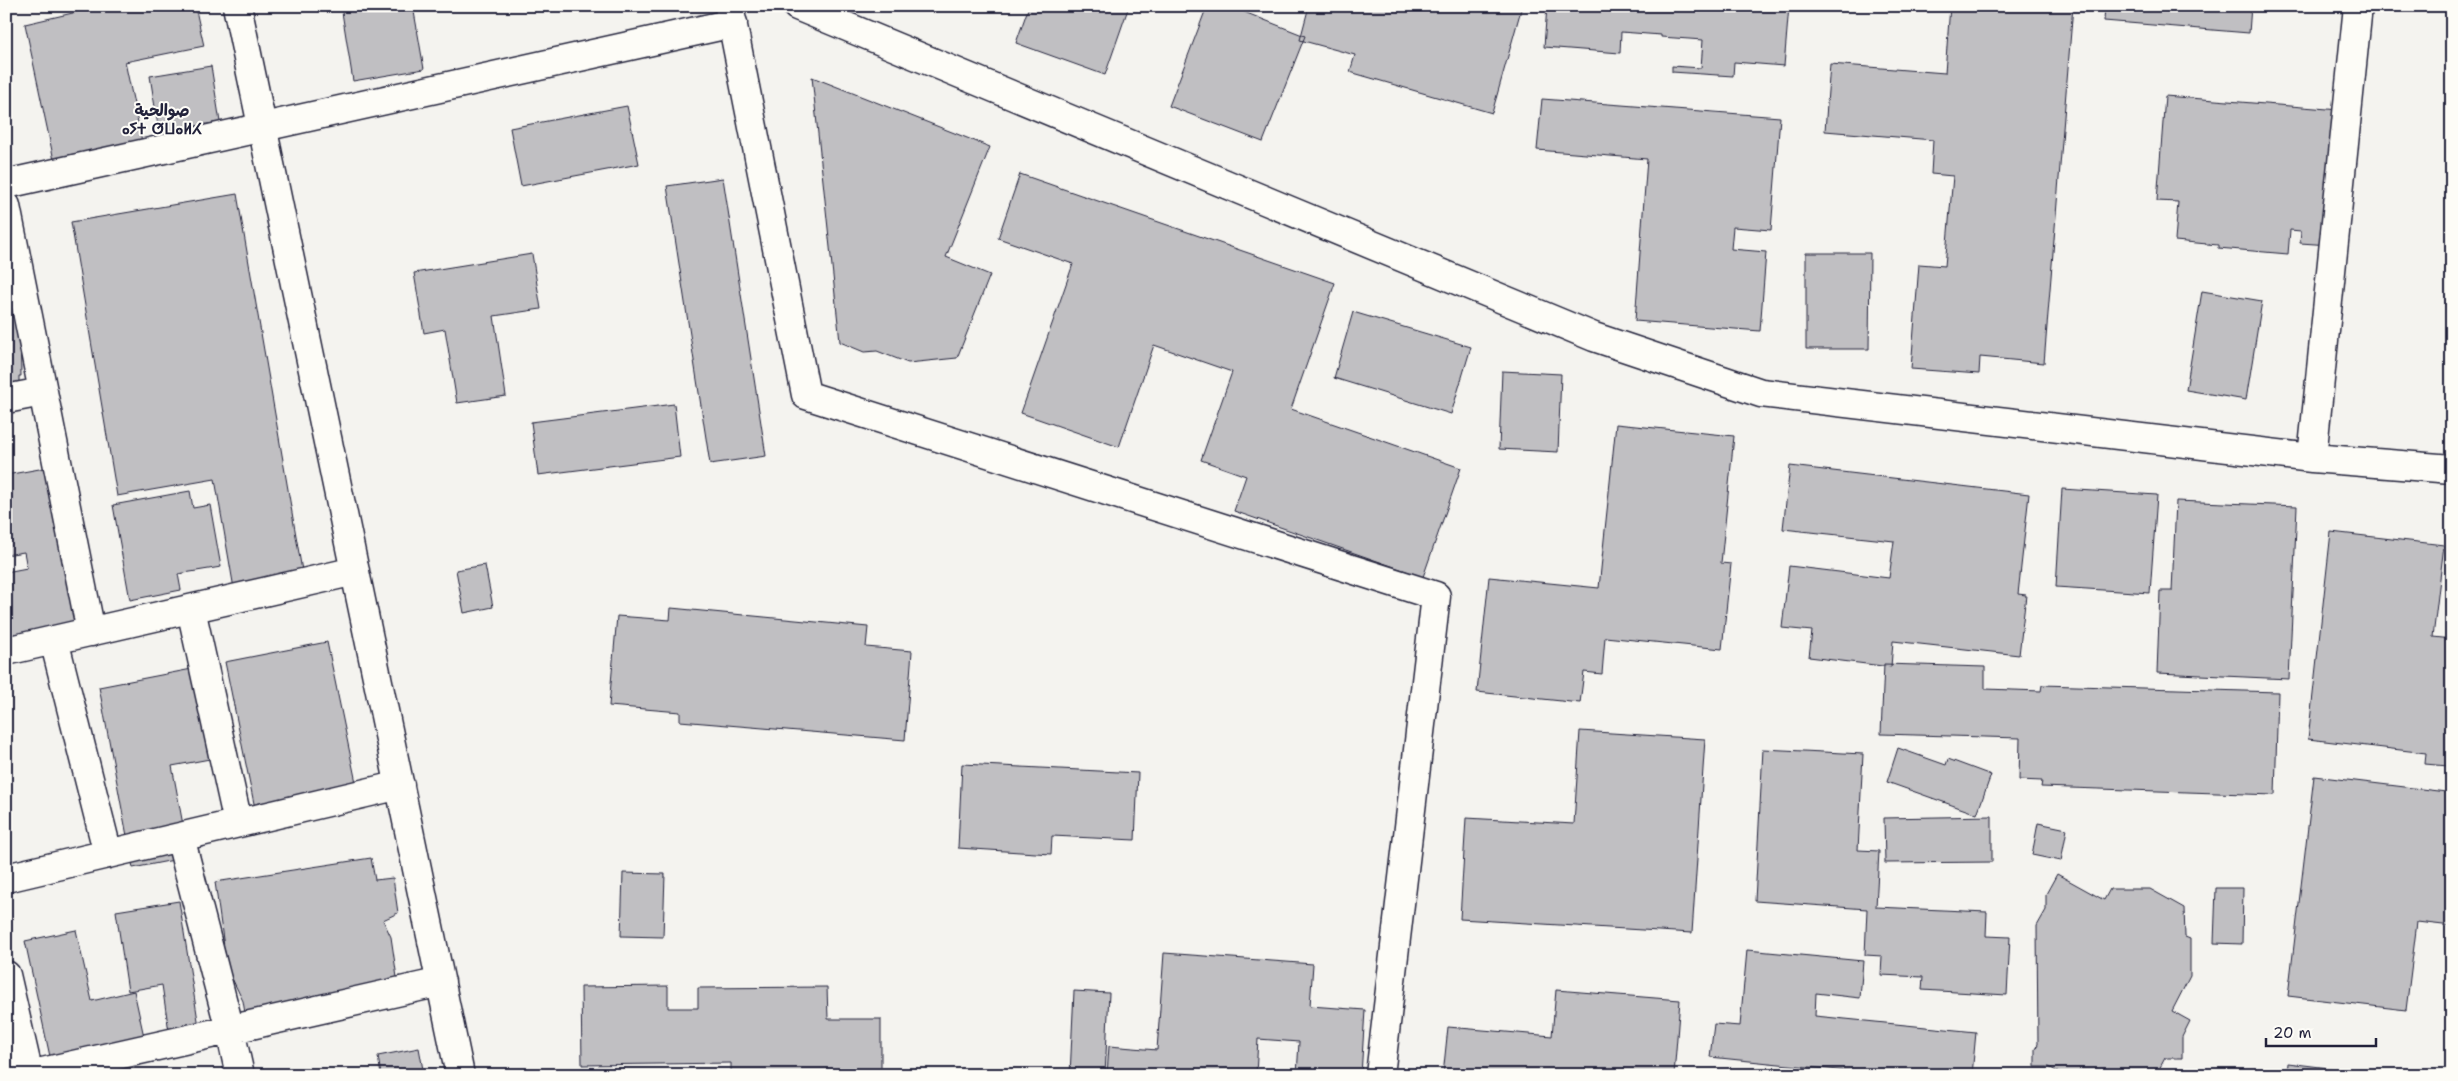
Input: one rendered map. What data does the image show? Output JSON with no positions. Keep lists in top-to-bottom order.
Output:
{
  "districts": ["صوالحية ⴰⵢⵜ ⵚⵡⴰⵍⵃ"],
  "scale_bar": "20 m"
}
